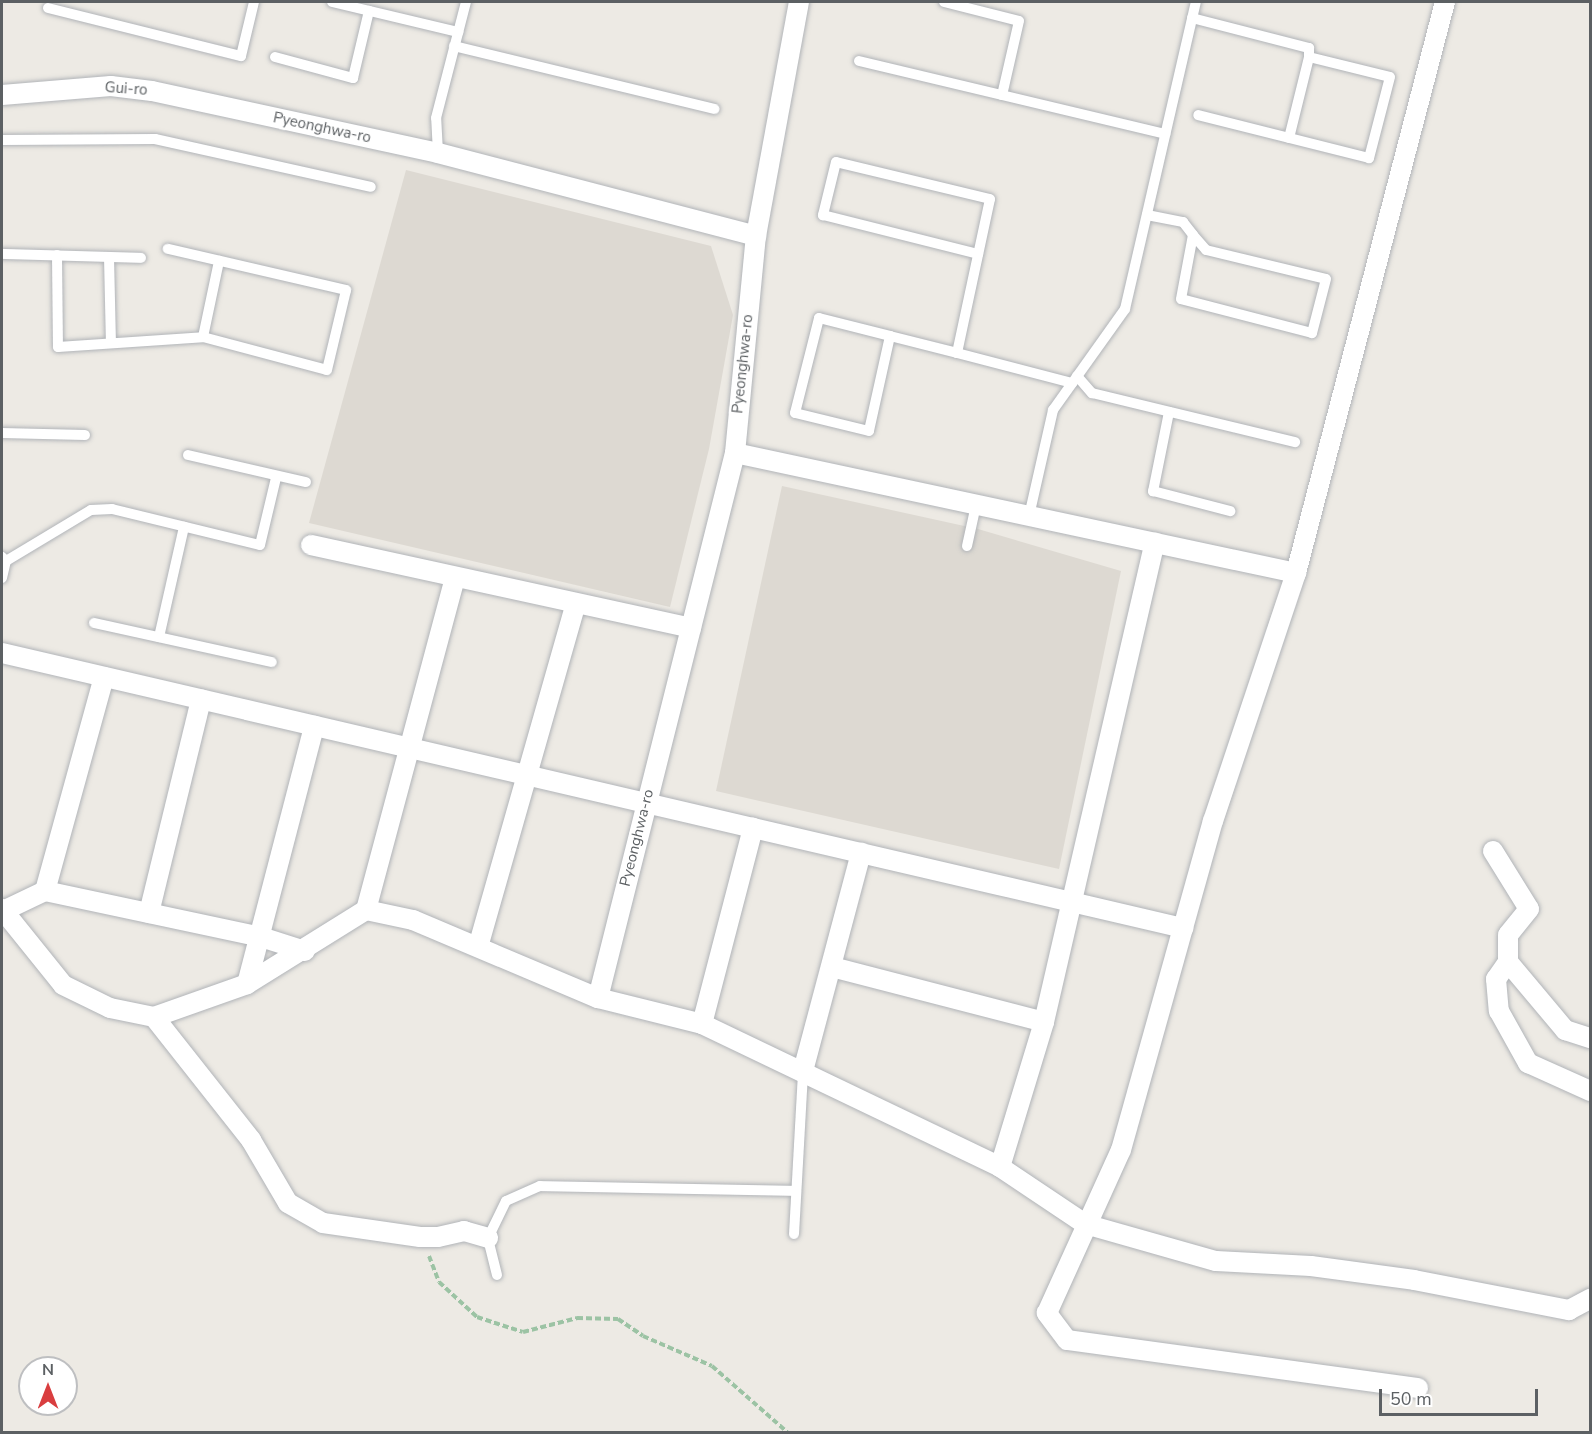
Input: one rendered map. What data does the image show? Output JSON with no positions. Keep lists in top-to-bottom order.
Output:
{
  "streets": {
    "street": ["Gui-ro", "Pyeonghwa-ro"]
  },
  "crossings": [
    ["Gui-ro", "Pyeonghwa-ro"]
  ],
  "scale_bar": "50 m",
  "north": "top"
}
